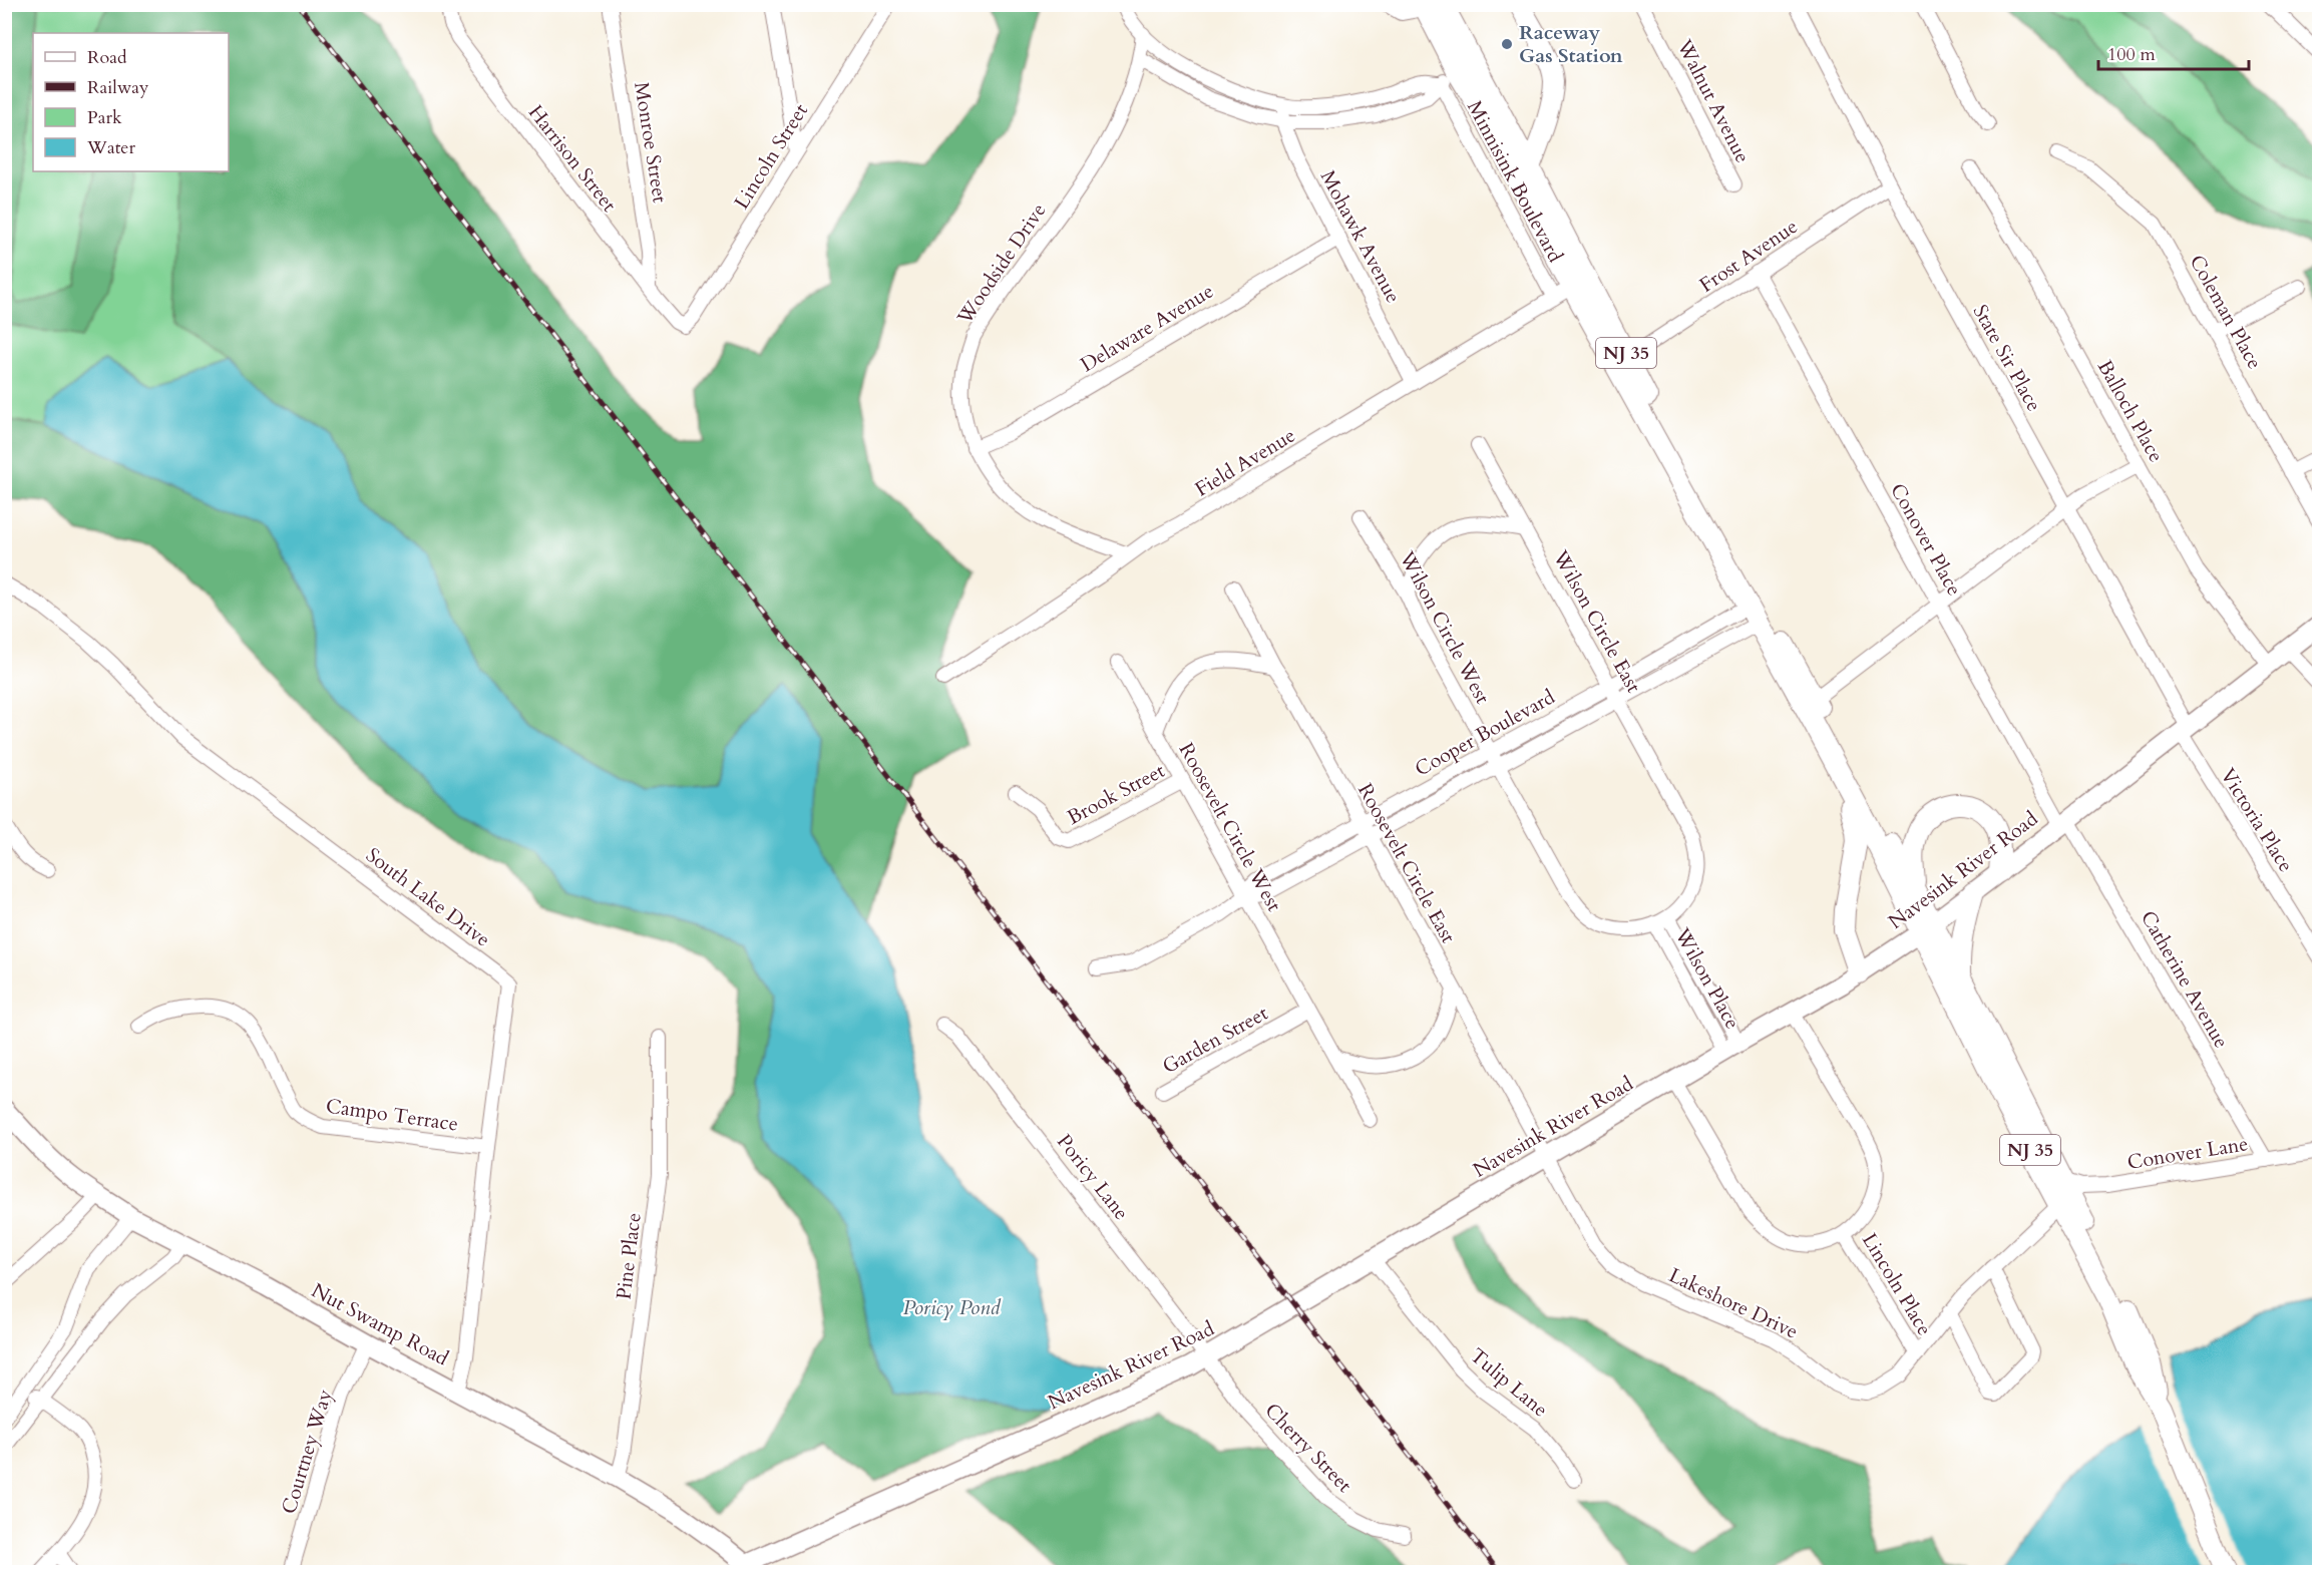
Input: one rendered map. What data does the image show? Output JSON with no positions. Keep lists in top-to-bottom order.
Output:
{
  "streets": {
    "highway": ["NJ 35"],
    "main road": ["Navesink River Road", "Nut Swamp Road"],
    "street": [
      "Walnut Avenue",
      "Monroe Street",
      "Lincoln Street",
      "Harrison Street",
      "Minnisink Boulevard",
      "Mohawk Avenue",
      "Frost Avenue",
      "Woodside Drive",
      "Coleman Place",
      "Delaware Avenue",
      "State Sir Place",
      "Balloch Place",
      "Field Avenue",
      "Conover Place",
      "Wilson Circle East",
      "Wilson Circle West",
      "Cooper Boulevard",
      "Brook Street",
      "Victoria Place",
      "Roosevelt Circle West",
      "Roosevelt Circle East",
      "South Lake Drive",
      "Wilson Place",
      "Catherine Avenue",
      "Garden Street",
      "Campo Terrace",
      "Conover Lane",
      "Poricy Lane",
      "Pine Place",
      "Lincoln Place",
      "Lakeshore Drive",
      "Tulip Lane",
      "Cherry Street",
      "Courtney Way"
    ]
  },
  "crossings": [
    ["Monroe Street", "Harrison Street"],
    ["Lincoln Street", "Harrison Street"],
    ["Minnisink Boulevard", "Field Avenue"],
    ["Mohawk Avenue", "Delaware Avenue"],
    ["Mohawk Avenue", "Field Avenue"],
    ["Frost Avenue", "NJ 35"],
    ["Frost Avenue", "State Sir Place"],
    ["Frost Avenue", "Conover Place"],
    ["Woodside Drive", "Delaware Avenue"],
    ["Woodside Drive", "Field Avenue"],
    ["NJ 35", "Field Avenue"],
    ["NJ 35", "Cooper Boulevard"],
    ["NJ 35", "Navesink River Road"],
    ["NJ 35", "Conover Lane"],
    ["NJ 35", "Lakeshore Drive"],
    ["State Sir Place", "Victoria Place"],
    ["State Sir Place", "Navesink River Road"],
    ["Balloch Place", "Navesink River Road"],
    ["Conover Place", "Navesink River Road"],
    ["Conover Place", "Catherine Avenue"],
    ["Wilson Circle East", "Wilson Circle West"],
    ["Wilson Circle East", "Cooper Boulevard"],
    ["Wilson Circle East", "Wilson Place"],
    ["Wilson Circle West", "Cooper Boulevard"],
    ["Wilson Circle West", "Wilson Place"],
    ["Cooper Boulevard", "Roosevelt Circle West"],
    ["Cooper Boulevard", "Roosevelt Circle East"],
    ["Brook Street", "Roosevelt Circle West"],
    ["Victoria Place", "Navesink River Road"],
    ["Roosevelt Circle West", "Garden Street"],
    ["Roosevelt Circle East", "Navesink River Road"],
    ["Roosevelt Circle East", "Lakeshore Drive"],
    ["Navesink River Road", "Wilson Place"],
    ["Navesink River Road", "Catherine Avenue"],
    ["Navesink River Road", "Poricy Lane"],
    ["Navesink River Road", "Lakeshore Drive"],
    ["Navesink River Road", "Nut Swamp Road"],
    ["Navesink River Road", "Tulip Lane"],
    ["Navesink River Road", "Cherry Street"],
    ["South Lake Drive", "Campo Terrace"],
    ["South Lake Drive", "Nut Swamp Road"],
    ["Catherine Avenue", "Conover Lane"],
    ["Poricy Lane", "Cherry Street"],
    ["Pine Place", "Nut Swamp Road"],
    ["Lincoln Place", "Lakeshore Drive"],
    ["Nut Swamp Road", "Courtney Way"]
  ],
  "water": ["Poricy Pond"],
  "places": ["Raceway Gas Station"],
  "legend": [
    "Road",
    "Railway",
    "Park",
    "Water"
  ],
  "scale_bar": "100 m"
}
